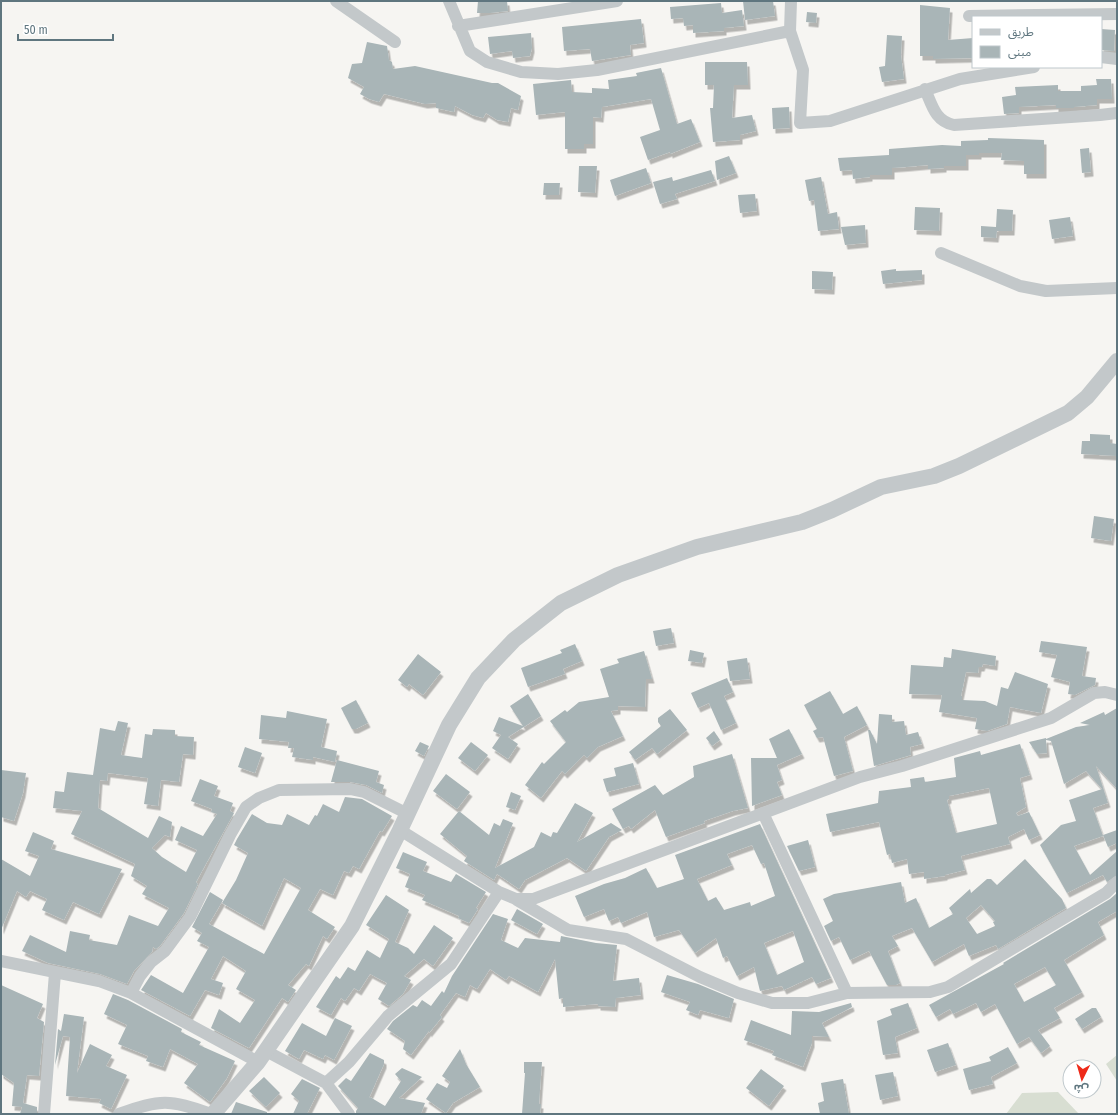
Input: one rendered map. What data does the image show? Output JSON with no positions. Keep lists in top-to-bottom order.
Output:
{
  "legend": ["طريق", "مبنى"],
  "scale_bar": "50 m",
  "north": "bottom"
}
